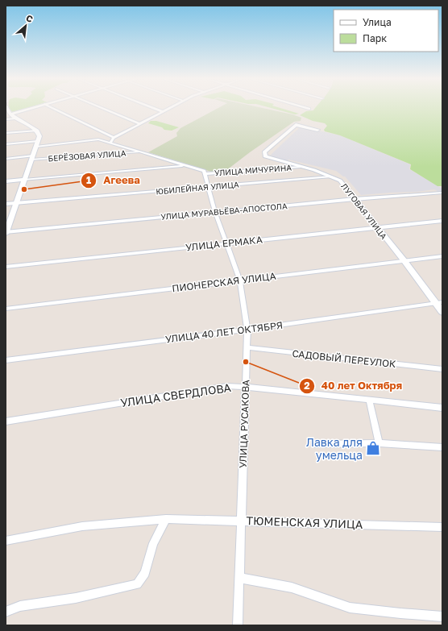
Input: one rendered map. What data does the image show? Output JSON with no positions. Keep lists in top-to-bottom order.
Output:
{
  "streets": {
    "street": [
      "БЕРЁЗОВАЯ УЛИЦА",
      "УЛИЦА МИЧУРИНА",
      "ЮБИЛЕЙНАЯ УЛИЦА",
      "УЛИЦА МУРАВЬЁВА-АПОСТОЛА",
      "ЛУГОВАЯ УЛИЦА",
      "УЛИЦА ЕРМАКА",
      "ПИОНЕРСКАЯ УЛИЦА",
      "УЛИЦА 40 ЛЕТ ОКТЯБРЯ",
      "САДОВЫЙ ПЕРЕУЛОК",
      "УЛИЦА СВЕРДЛОВА",
      "УЛИЦА РУСАКОВА",
      "ТЮМЕНСКАЯ УЛИЦА"
    ]
  },
  "crossings": [
    ["УЛИЦА МИЧУРИНА", "ЛУГОВАЯ УЛИЦА"],
    ["УЛИЦА МИЧУРИНА", "УЛИЦА РУСАКОВА"],
    ["ЮБИЛЕЙНАЯ УЛИЦА", "ЛУГОВАЯ УЛИЦА"],
    ["ЮБИЛЕЙНАЯ УЛИЦА", "УЛИЦА РУСАКОВА"],
    ["УЛИЦА МУРАВЬЁВА-АПОСТОЛА", "ЛУГОВАЯ УЛИЦА"],
    ["УЛИЦА МУРАВЬЁВА-АПОСТОЛА", "УЛИЦА РУСАКОВА"],
    ["ЛУГОВАЯ УЛИЦА", "УЛИЦА ЕРМАКА"],
    ["ЛУГОВАЯ УЛИЦА", "ПИОНЕРСКАЯ УЛИЦА"],
    ["ЛУГОВАЯ УЛИЦА", "УЛИЦА 40 ЛЕТ ОКТЯБРЯ"],
    ["УЛИЦА ЕРМАКА", "УЛИЦА РУСАКОВА"],
    ["ПИОНЕРСКАЯ УЛИЦА", "УЛИЦА РУСАКОВА"],
    ["УЛИЦА 40 ЛЕТ ОКТЯБРЯ", "УЛИЦА РУСАКОВА"],
    ["САДОВЫЙ ПЕРЕУЛОК", "УЛИЦА РУСАКОВА"],
    ["УЛИЦА СВЕРДЛОВА", "УЛИЦА РУСАКОВА"],
    ["УЛИЦА РУСАКОВА", "ТЮМЕНСКАЯ УЛИЦА"]
  ],
  "places": {
    "other": ["Агеева", "40 лет Октября"],
    "shop": ["Лавка для умельца"]
  },
  "legend": ["Улица", "Парк"],
  "north": "top right"
}
